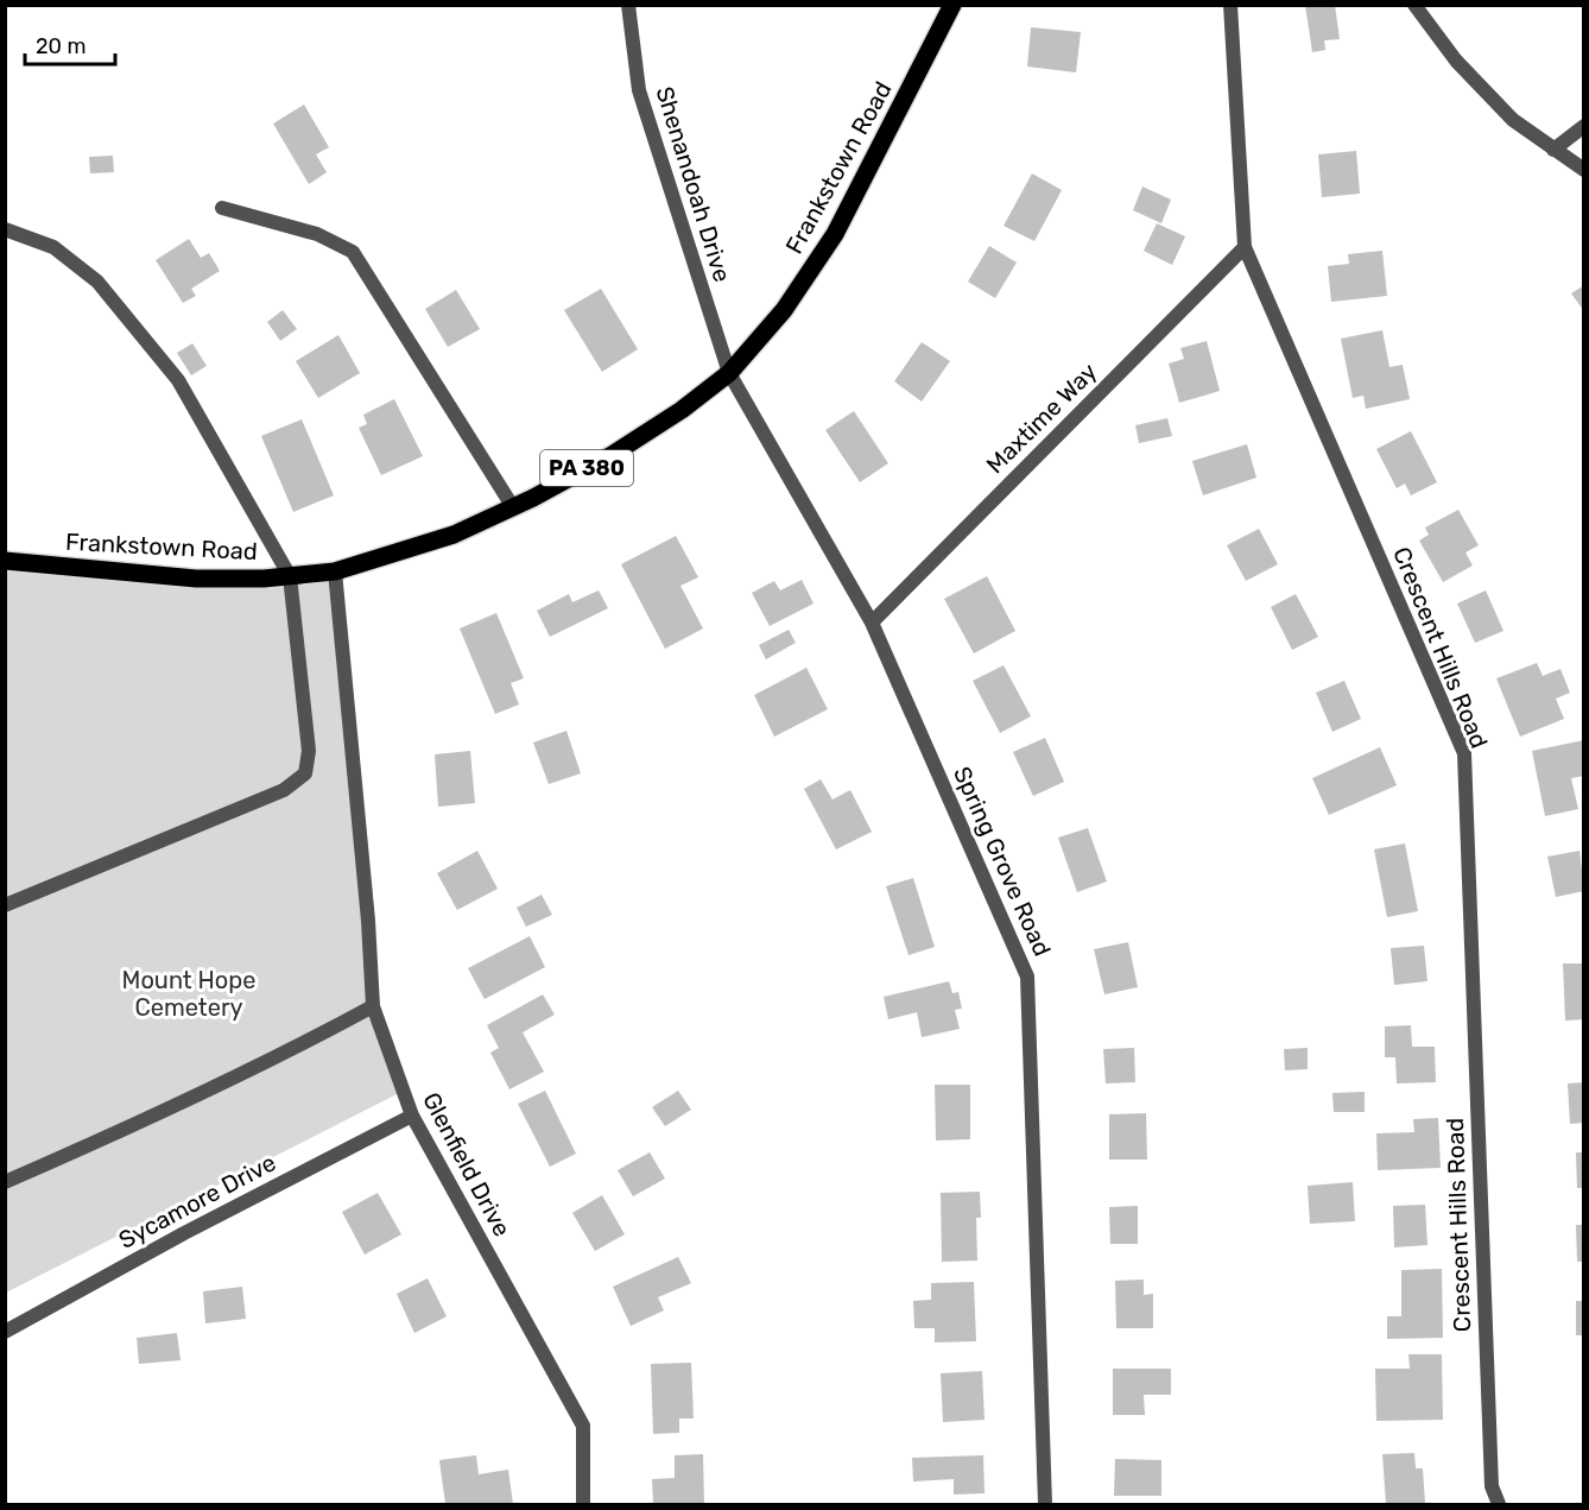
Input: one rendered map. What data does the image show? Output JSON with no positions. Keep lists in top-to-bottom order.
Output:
{
  "streets": {
    "main road": ["Frankstown Road", "PA 380"],
    "street": [
      "Shenandoah Drive",
      "Maxtime Way",
      "Crescent Hills Road",
      "Spring Grove Road",
      "Glenfield Drive",
      "Sycamore Drive"
    ]
  },
  "crossings": [
    ["Frankstown Road", "Shenandoah Drive"],
    ["Frankstown Road", "Spring Grove Road"],
    ["Frankstown Road", "Glenfield Drive"],
    ["Shenandoah Drive", "Spring Grove Road"],
    ["Maxtime Way", "Crescent Hills Road"],
    ["Maxtime Way", "Spring Grove Road"],
    ["Glenfield Drive", "Sycamore Drive"]
  ],
  "parks": ["Mount Hope Cemetery"],
  "scale_bar": "20 m"
}
